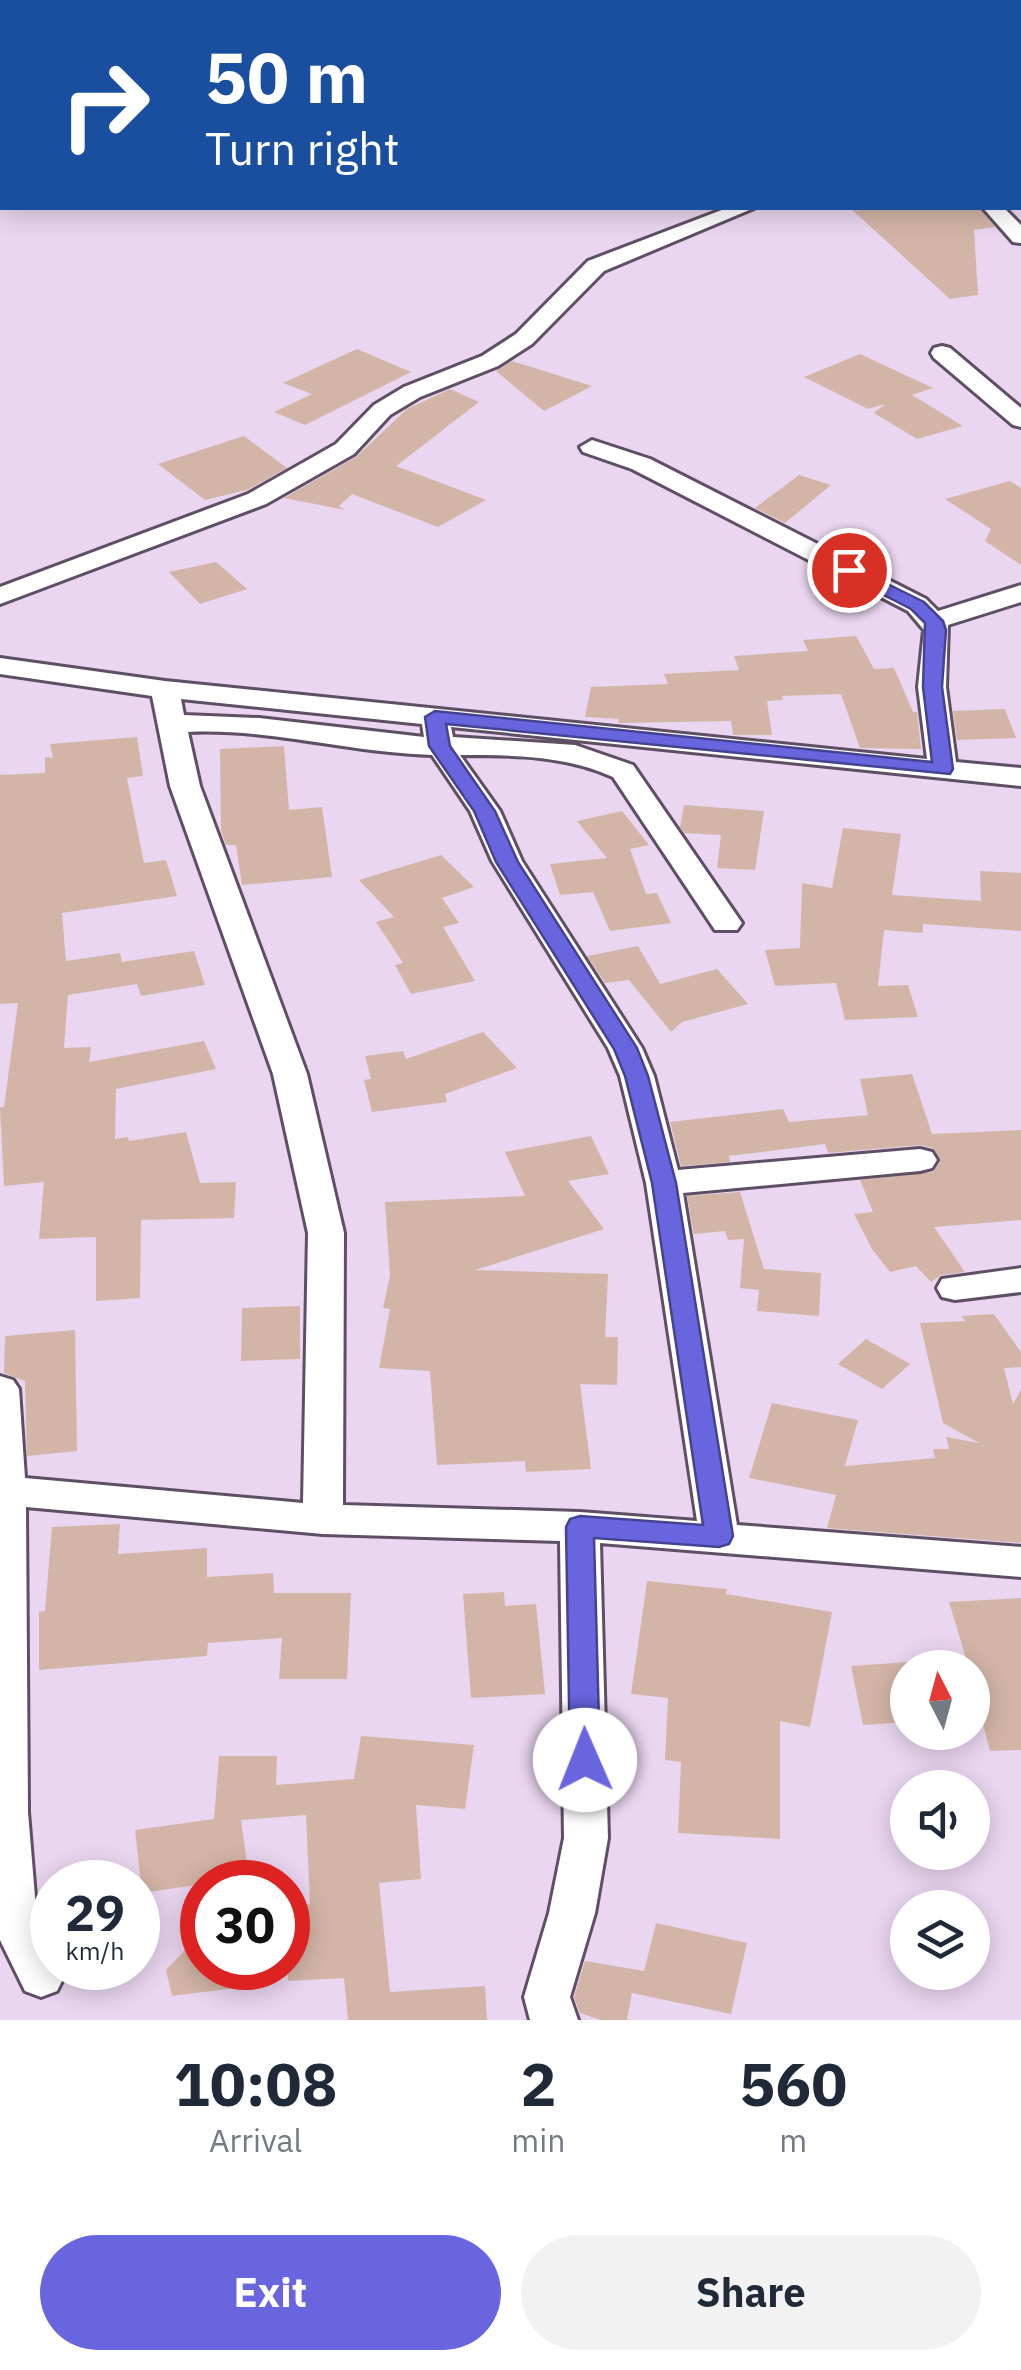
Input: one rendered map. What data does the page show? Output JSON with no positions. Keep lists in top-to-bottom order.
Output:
{
  "north": "top",
  "page": {
    "turn": ["50 m", "Turn right"],
    "speed": "29 km/h",
    "limit": "30",
    "eta": [
      "10:08",
      "Arrival",
      "2",
      "min",
      "560",
      "m"
    ],
    "buttons": ["Exit", "Share"]
  }
}
